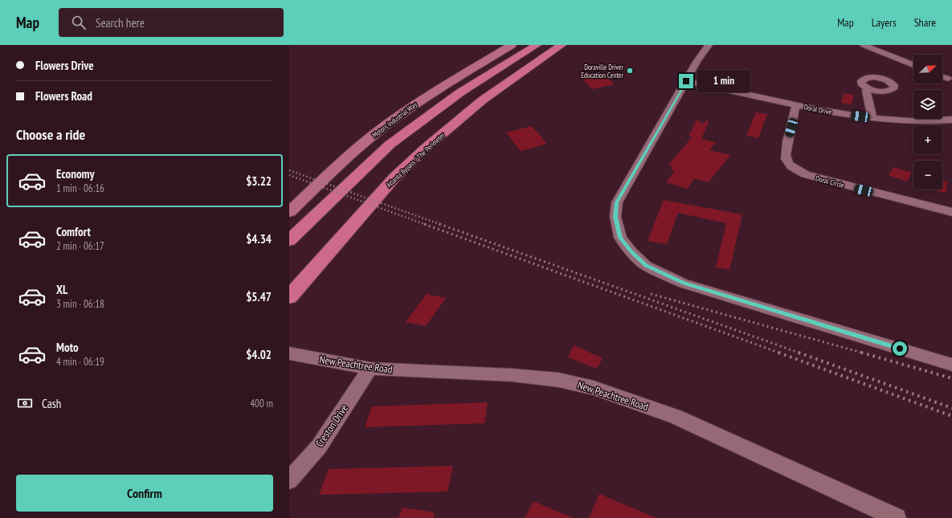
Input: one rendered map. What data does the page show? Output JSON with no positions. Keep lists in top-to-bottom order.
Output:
{
  "streets": {
    "highway": ["Atlanta Bypass / The Perimeter"],
    "main road": ["Motors Industrial Way"],
    "street": [
      "Doral Drive",
      "Doral Circle",
      "New Peachtree Road",
      "Creston Drive"
    ]
  },
  "crossings": [
    ["Doral Drive", "Doral Circle"],
    ["New Peachtree Road", "Creston Drive"]
  ],
  "places": ["Doraville Driver Education Center"],
  "north": "top right",
  "page": {
    "header": "Map",
    "search": "Search here",
    "nav": ["Map", "Layers", "Share"],
    "banner": ["Flowers Drive", "Flowers Road"],
    "map_buttons": ["+", "−"],
    "bubble": "1 min",
    "heading": "Choose a ride",
    "list": [
      {
        "name": "Economy",
        "note": "1 min · 06:16",
        "value": "$3.22"
      },
      {
        "name": "Comfort",
        "note": "2 min · 06:17",
        "value": "$4.34"
      },
      {
        "name": "XL",
        "note": "3 min · 06:18",
        "value": "$5.47"
      },
      {
        "name": "Moto",
        "note": "4 min · 06:19",
        "value": "$4.02"
      }
    ],
    "pay": ["Cash", "400 m"],
    "buttons": "Confirm"
  }
}
